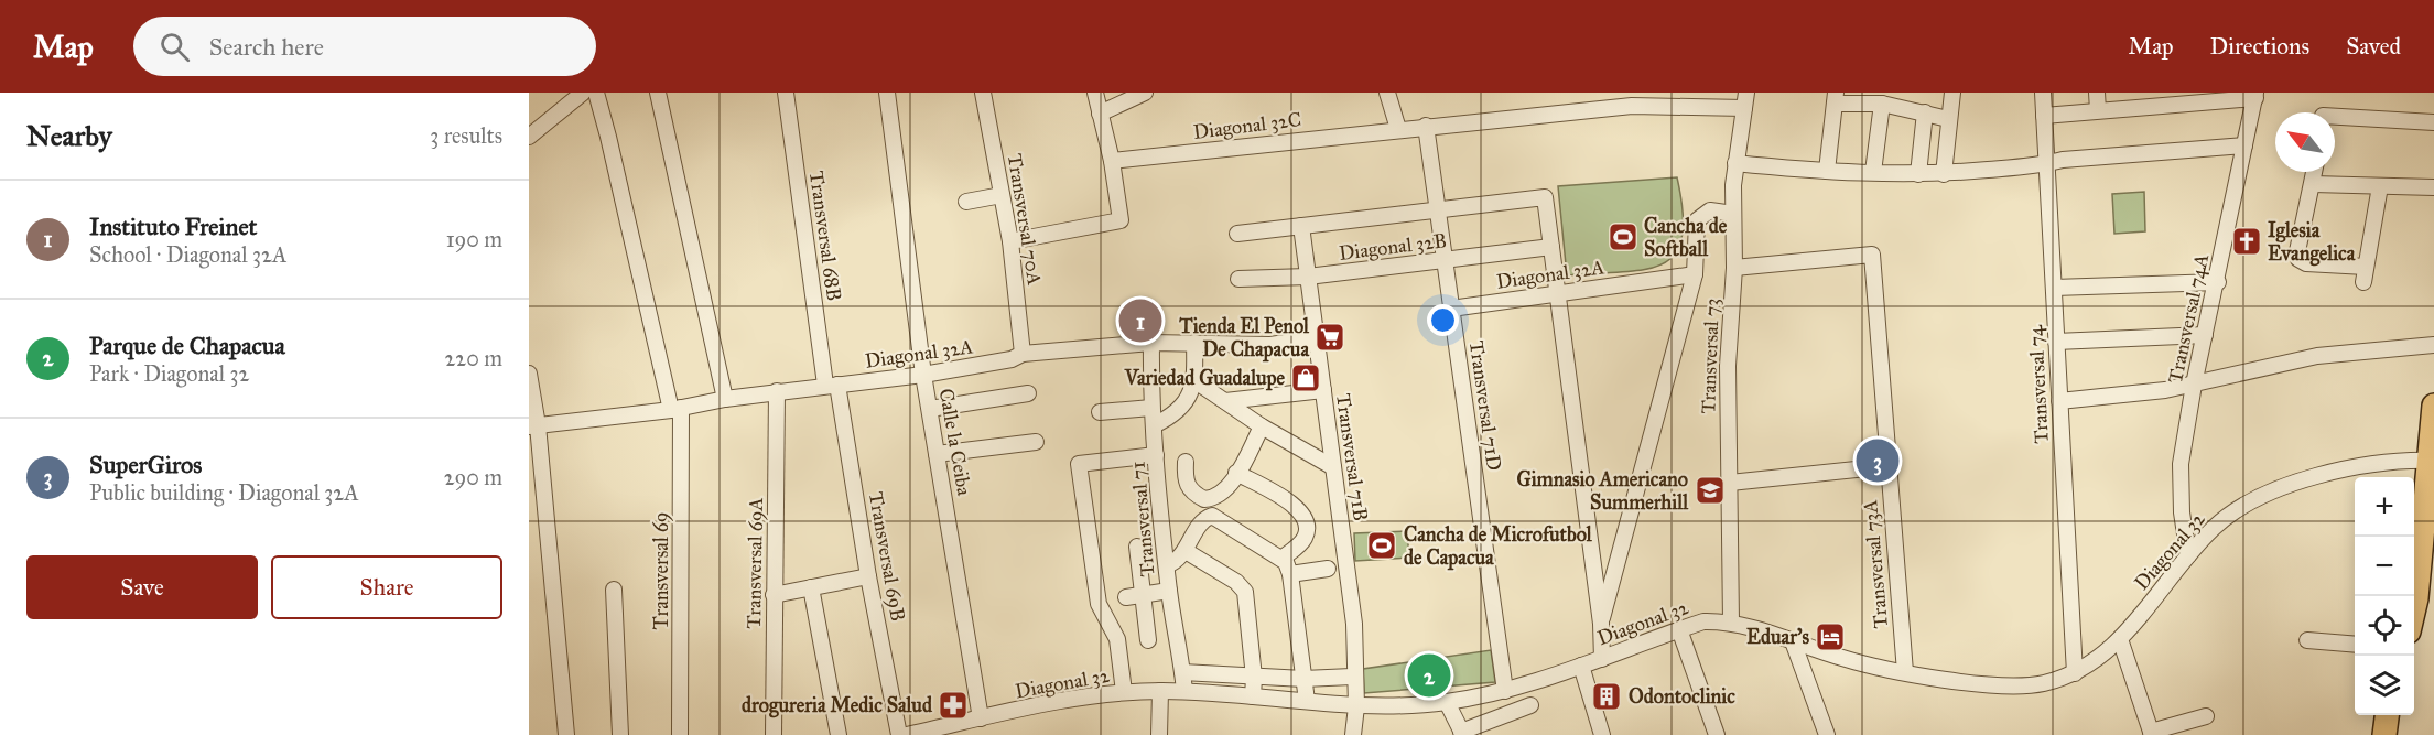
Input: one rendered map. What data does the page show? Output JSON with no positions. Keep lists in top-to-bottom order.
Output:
{
  "streets": {
    "street": [
      "Diagonal 32C",
      "Transversal 70A",
      "Transversal 68B",
      "Diagonal 32B",
      "Diagonal 32A",
      "Transversal 74A",
      "Transversal 73",
      "Transversal 74",
      "Transversal 71D",
      "Calle la Ceiba",
      "Transversal 71B",
      "Transversal 71",
      "Diagonal 32",
      "Transversal 69B",
      "Transversal 69A",
      "Transversal 73A",
      "Transversal 69"
    ]
  },
  "crossings": [
    ["Diagonal 32C", "Transversal 73"],
    ["Diagonal 32C", "Transversal 71D"],
    ["Transversal 70A", "Diagonal 32A"],
    ["Transversal 68B", "Diagonal 32A"],
    ["Transversal 68B", "Transversal 69B"],
    ["Diagonal 32B", "Transversal 71D"],
    ["Diagonal 32B", "Transversal 71B"],
    ["Diagonal 32A", "Transversal 71D"],
    ["Diagonal 32A", "Calle la Ceiba"],
    ["Diagonal 32A", "Transversal 71B"],
    ["Diagonal 32A", "Transversal 71"],
    ["Diagonal 32A", "Transversal 69B"],
    ["Diagonal 32A", "Transversal 69A"],
    ["Diagonal 32A", "Transversal 69"],
    ["Transversal 74A", "Diagonal 32"],
    ["Transversal 73", "Diagonal 32"],
    ["Transversal 73", "Transversal 73A"],
    ["Transversal 74", "Diagonal 32"],
    ["Transversal 71D", "Diagonal 32"],
    ["Calle la Ceiba", "Diagonal 32"],
    ["Transversal 71B", "Diagonal 32"],
    ["Transversal 71", "Diagonal 32"],
    ["Diagonal 32", "Transversal 73A"]
  ],
  "places": {
    "sports": ["Cancha de Softball", "Cancha de Microfutbol de Capacua"],
    "church": ["Iglesia Evangelica"],
    "supermarket": ["Tienda El Penol De Chapacua"],
    "shop": ["Variedad Guadalupe"],
    "school or university": ["Gimnasio Americano Summerhill"],
    "hotel": ["Eduar's"],
    "building": ["Odontoclinic"],
    "pharmacy": ["drogureria Medic Salud"]
  },
  "north": "top left",
  "page": {
    "header": "Map",
    "search": "Search here",
    "nav": ["Map", "Directions", "Saved"],
    "heading": ["Nearby", "3 results"],
    "list": [
      {
        "mark": "1",
        "name": "Instituto Freinet",
        "note": "School · Diagonal 32A",
        "value": "190 m"
      },
      {
        "mark": "2",
        "name": "Parque de Chapacua",
        "note": "Park · Diagonal 32",
        "value": "220 m"
      },
      {
        "mark": "3",
        "name": "SuperGiros",
        "note": "Public building · Diagonal 32A",
        "value": "290 m"
      }
    ],
    "pins": ["1", "3", "2"],
    "map_buttons": ["+", "−"],
    "buttons": ["Save", "Share"]
  }
}
